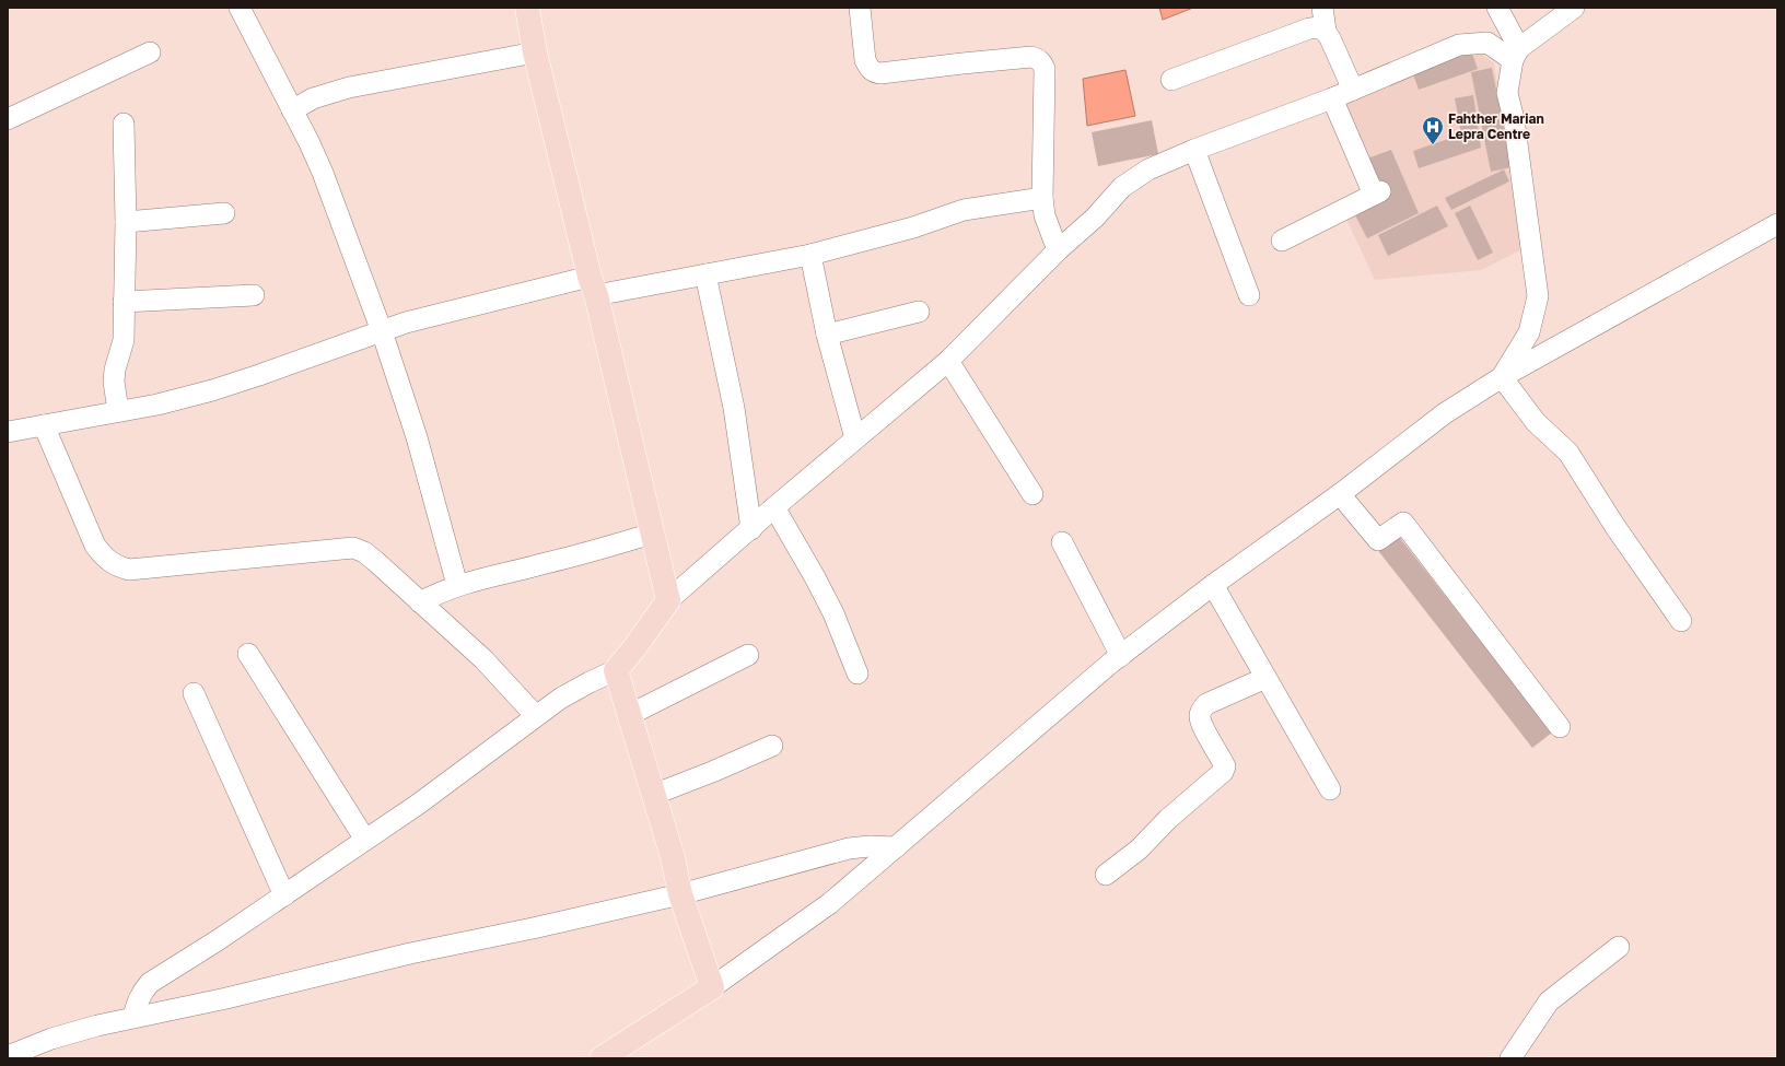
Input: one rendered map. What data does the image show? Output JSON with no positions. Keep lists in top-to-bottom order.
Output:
{
  "places": {
    "hospital": ["Fahther Marian Lepra Centre"]
  }
}
